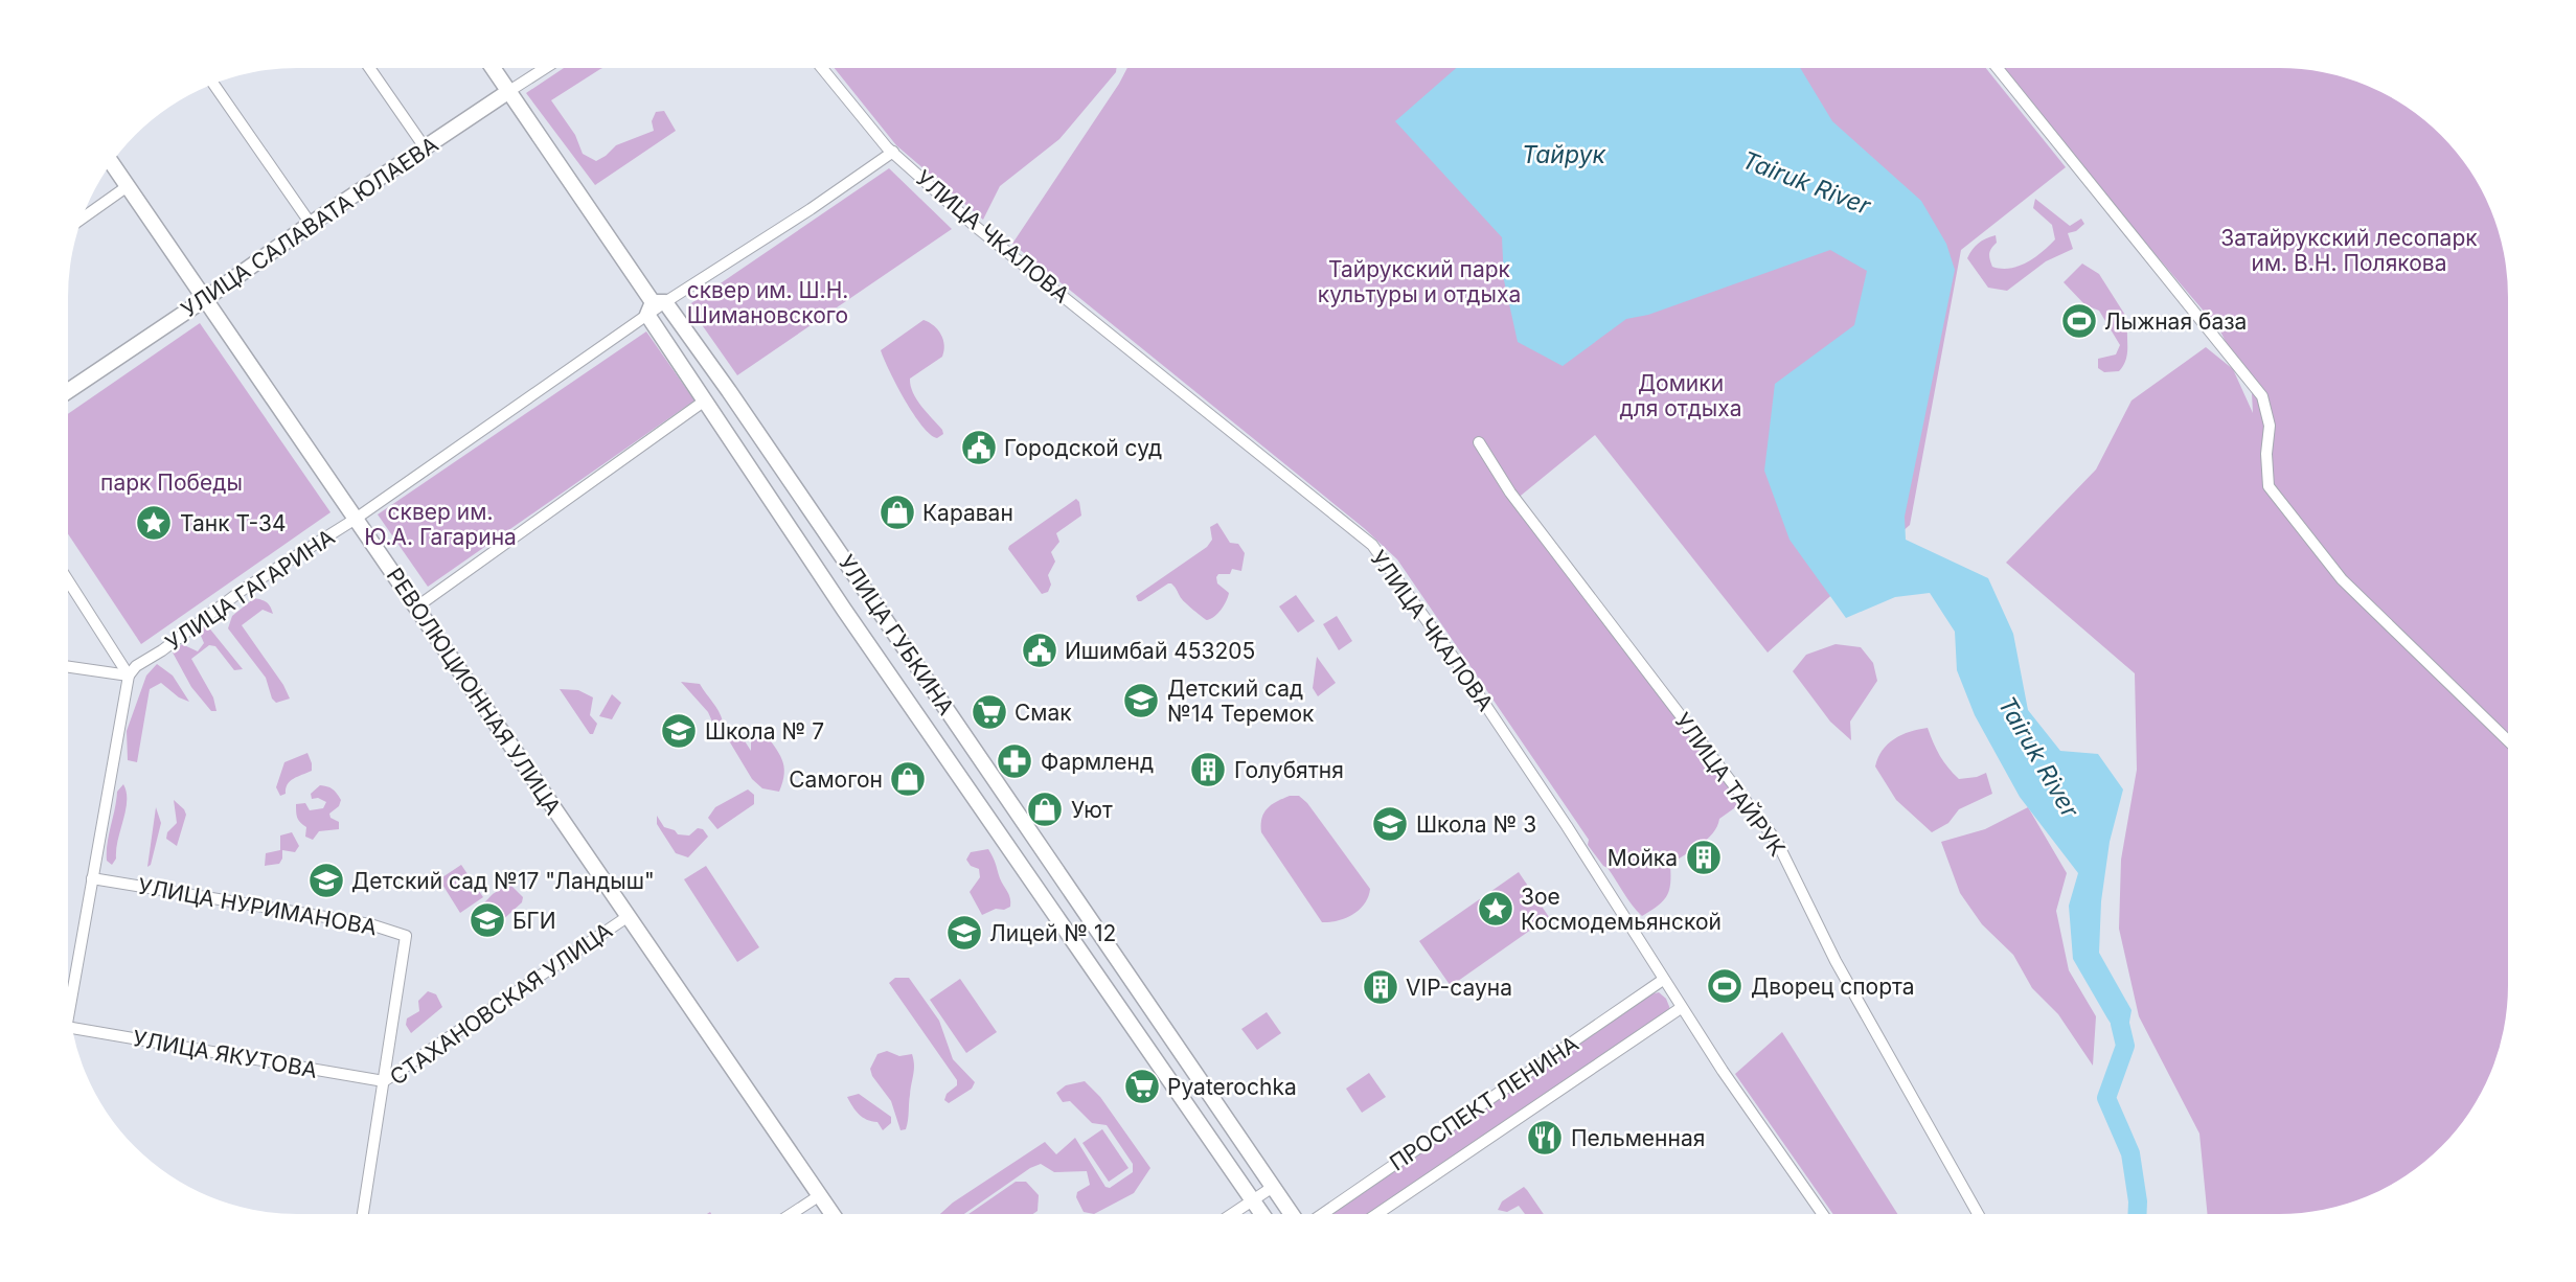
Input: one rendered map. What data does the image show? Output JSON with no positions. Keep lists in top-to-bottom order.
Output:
{
  "streets": {
    "main road": ["УЛИЦА САЛАВАТА ЮЛАЕВА", "УЛИЦА ГУБКИНА", "РЕВОЛЮЦИОННАЯ УЛИЦА"],
    "street": [
      "УЛИЦА ЧКАЛОВА",
      "УЛИЦА ГАГАРИНА",
      "УЛИЦА ТАЙРУК",
      "УЛИЦА НУРИМАНОВА",
      "СТАХАНОВСКАЯ УЛИЦА",
      "УЛИЦА ЯКУТОВА",
      "ПРОСПЕКТ ЛЕНИНА"
    ]
  },
  "crossings": [
    ["УЛИЦА САЛАВАТА ЮЛАЕВА", "УЛИЦА ГУБКИНА"],
    ["УЛИЦА САЛАВАТА ЮЛАЕВА", "РЕВОЛЮЦИОННАЯ УЛИЦА"],
    ["УЛИЦА ЧКАЛОВА", "УЛИЦА ГАГАРИНА"],
    ["УЛИЦА ЧКАЛОВА", "ПРОСПЕКТ ЛЕНИНА"],
    ["УЛИЦА ГАГАРИНА", "УЛИЦА ГУБКИНА"],
    ["УЛИЦА ГАГАРИНА", "РЕВОЛЮЦИОННАЯ УЛИЦА"],
    ["РЕВОЛЮЦИОННАЯ УЛИЦА", "СТАХАНОВСКАЯ УЛИЦА"],
    ["УЛИЦА НУРИМАНОВА", "СТАХАНОВСКАЯ УЛИЦА"],
    ["УЛИЦА НУРИМАНОВА", "УЛИЦА ЯКУТОВА"],
    ["СТАХАНОВСКАЯ УЛИЦА", "УЛИЦА ЯКУТОВА"]
  ],
  "water": ["Тайрук", "Tairuk River"],
  "parks": [
    "Затайрукский лесопарк им. В.Н. Полякова",
    "Тайрукский парк культуры и отдыха",
    "сквер им. Ш.Н. Шимановского",
    "Домики для отдыха",
    "парк Победы",
    "сквер им. Ю.А. Гагарина"
  ],
  "places": {
    "sports": ["Лыжная база", "Дворец спорта"],
    "public building": ["Городской суд", "Ишимбай 453205"],
    "shop": ["Караван", "Самогон", "Уют"],
    "place": ["Танк Т-34", "Зое Космодемьянской"],
    "school or university": [
      "Детский сад №14 Теремок",
      "Школа № 7",
      "Школа № 3",
      "Детский сад №17 \"Ландыш\"",
      "БГИ",
      "Лицей № 12"
    ],
    "supermarket": ["Смак", "Pyaterochka"],
    "pharmacy": ["Фармленд"],
    "building": ["Голубятня", "Мойка", "VIP-сауна"],
    "restaurant": ["Пельменная"]
  }
}
